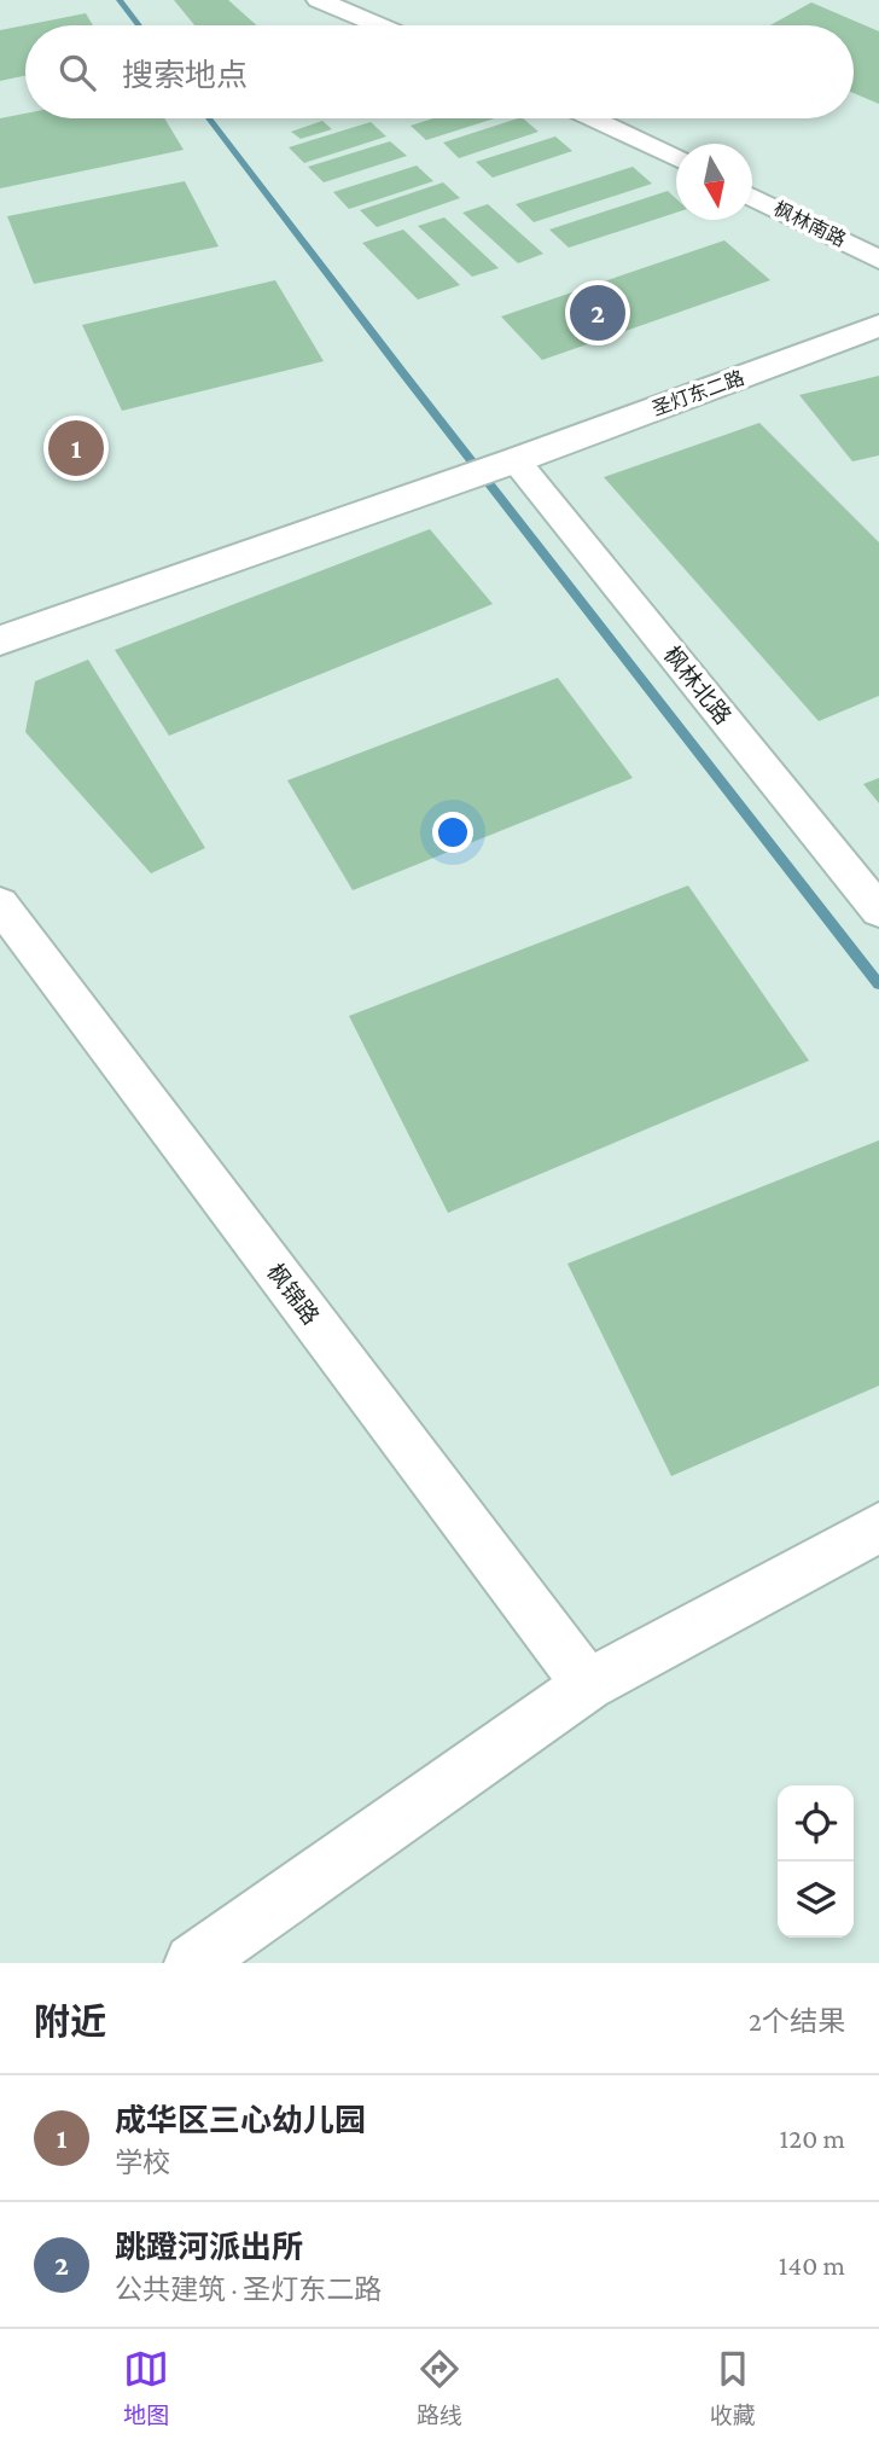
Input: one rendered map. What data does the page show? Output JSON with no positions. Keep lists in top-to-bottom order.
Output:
{
  "streets": {
    "street": [
      "枫林南路",
      "圣灯东二路",
      "枫林北路",
      "枫锦路"
    ]
  },
  "crossings": [
    ["圣灯东二路", "枫林北路"]
  ],
  "north": "bottom",
  "page": {
    "search": "搜索地点",
    "pins": ["2", "1"],
    "heading": ["附近", "2个结果"],
    "list": [
      {
        "mark": "1",
        "name": "成华区三心幼儿园",
        "note": "学校",
        "value": "120 m"
      },
      {
        "mark": "2",
        "name": "跳蹬河派出所",
        "note": "公共建筑 · 圣灯东二路",
        "value": "140 m"
      }
    ],
    "nav": ["地图", "路线", "收藏"]
  }
}
